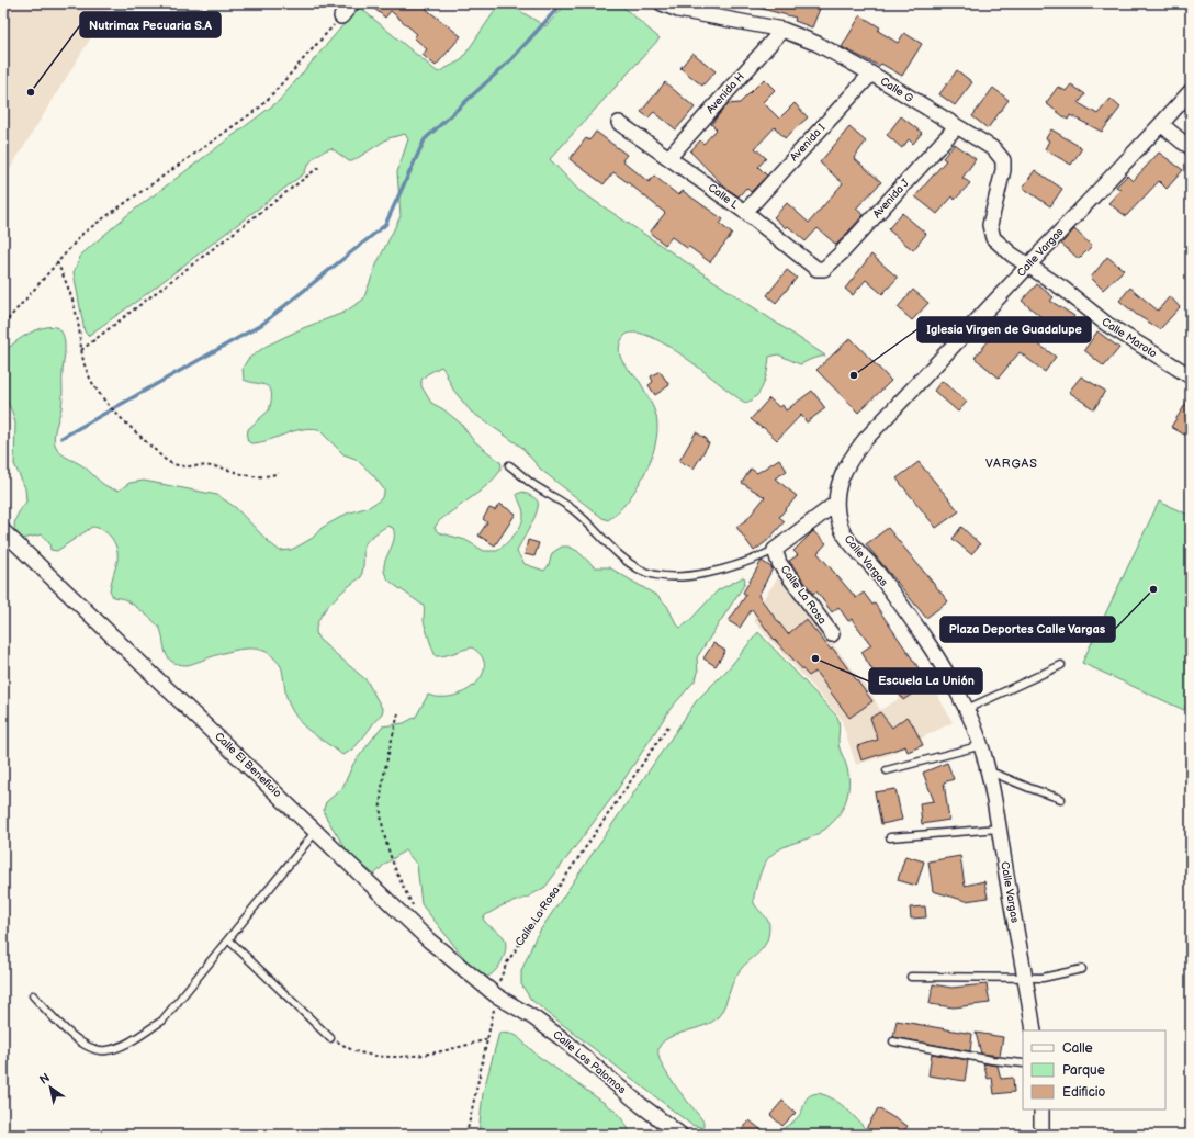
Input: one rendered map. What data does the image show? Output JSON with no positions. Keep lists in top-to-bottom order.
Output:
{
  "streets": {
    "street": [
      "Calle G",
      "Avenida H",
      "Avenida I",
      "Calle L",
      "Avenida J",
      "Calle Vargas",
      "Calle Maroto",
      "Calle La Rosa",
      "Calle El Beneficio",
      "Calle Los Palomos"
    ]
  },
  "crossings": [
    ["Calle G", "Avenida H"],
    ["Calle G", "Avenida I"],
    ["Calle G", "Avenida J"],
    ["Calle G", "Calle Vargas"],
    ["Calle G", "Calle Maroto"],
    ["Avenida H", "Calle L"],
    ["Avenida I", "Calle L"],
    ["Calle L", "Avenida J"],
    ["Calle Vargas", "Calle Maroto"],
    ["Calle La Rosa", "Calle El Beneficio"],
    ["Calle La Rosa", "Calle Los Palomos"],
    ["Calle El Beneficio", "Calle Los Palomos"]
  ],
  "districts": ["VARGAS"],
  "places": [
    "Nutrimax Pecuaria S.A",
    "Iglesia Virgen de Guadalupe",
    "Plaza Deportes Calle Vargas",
    "Escuela La Unión"
  ],
  "legend": ["Calle", "Parque", "Edificio"],
  "north": "top left"
}
